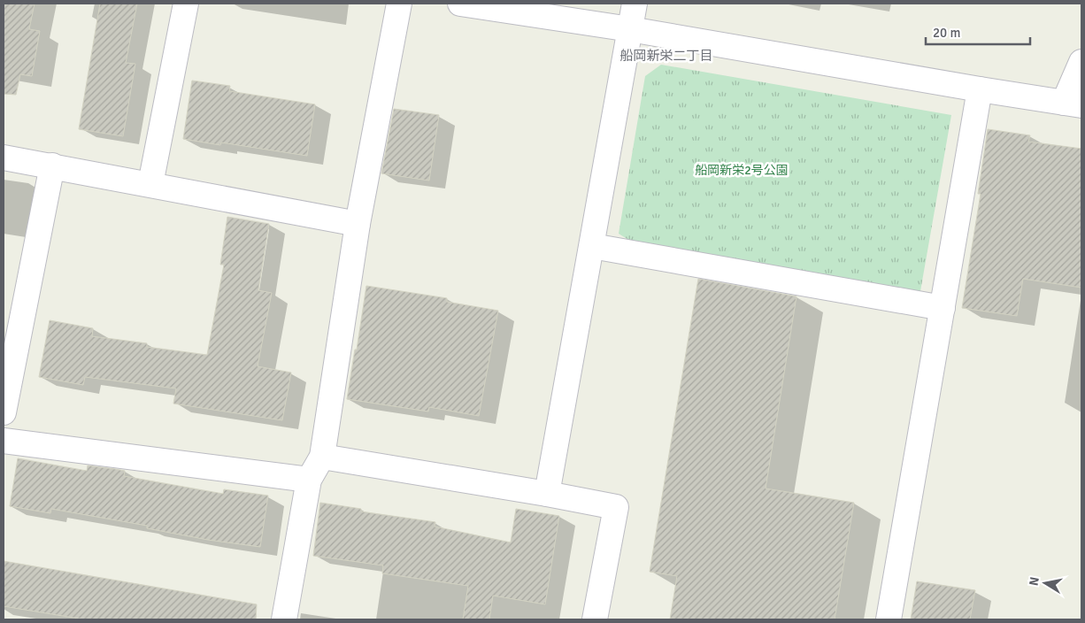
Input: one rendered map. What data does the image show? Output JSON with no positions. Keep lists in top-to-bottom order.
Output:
{
  "districts": ["船岡新栄二丁目"],
  "parks": ["船岡新栄2号公園"],
  "scale_bar": "20 m",
  "north": "left"
}
